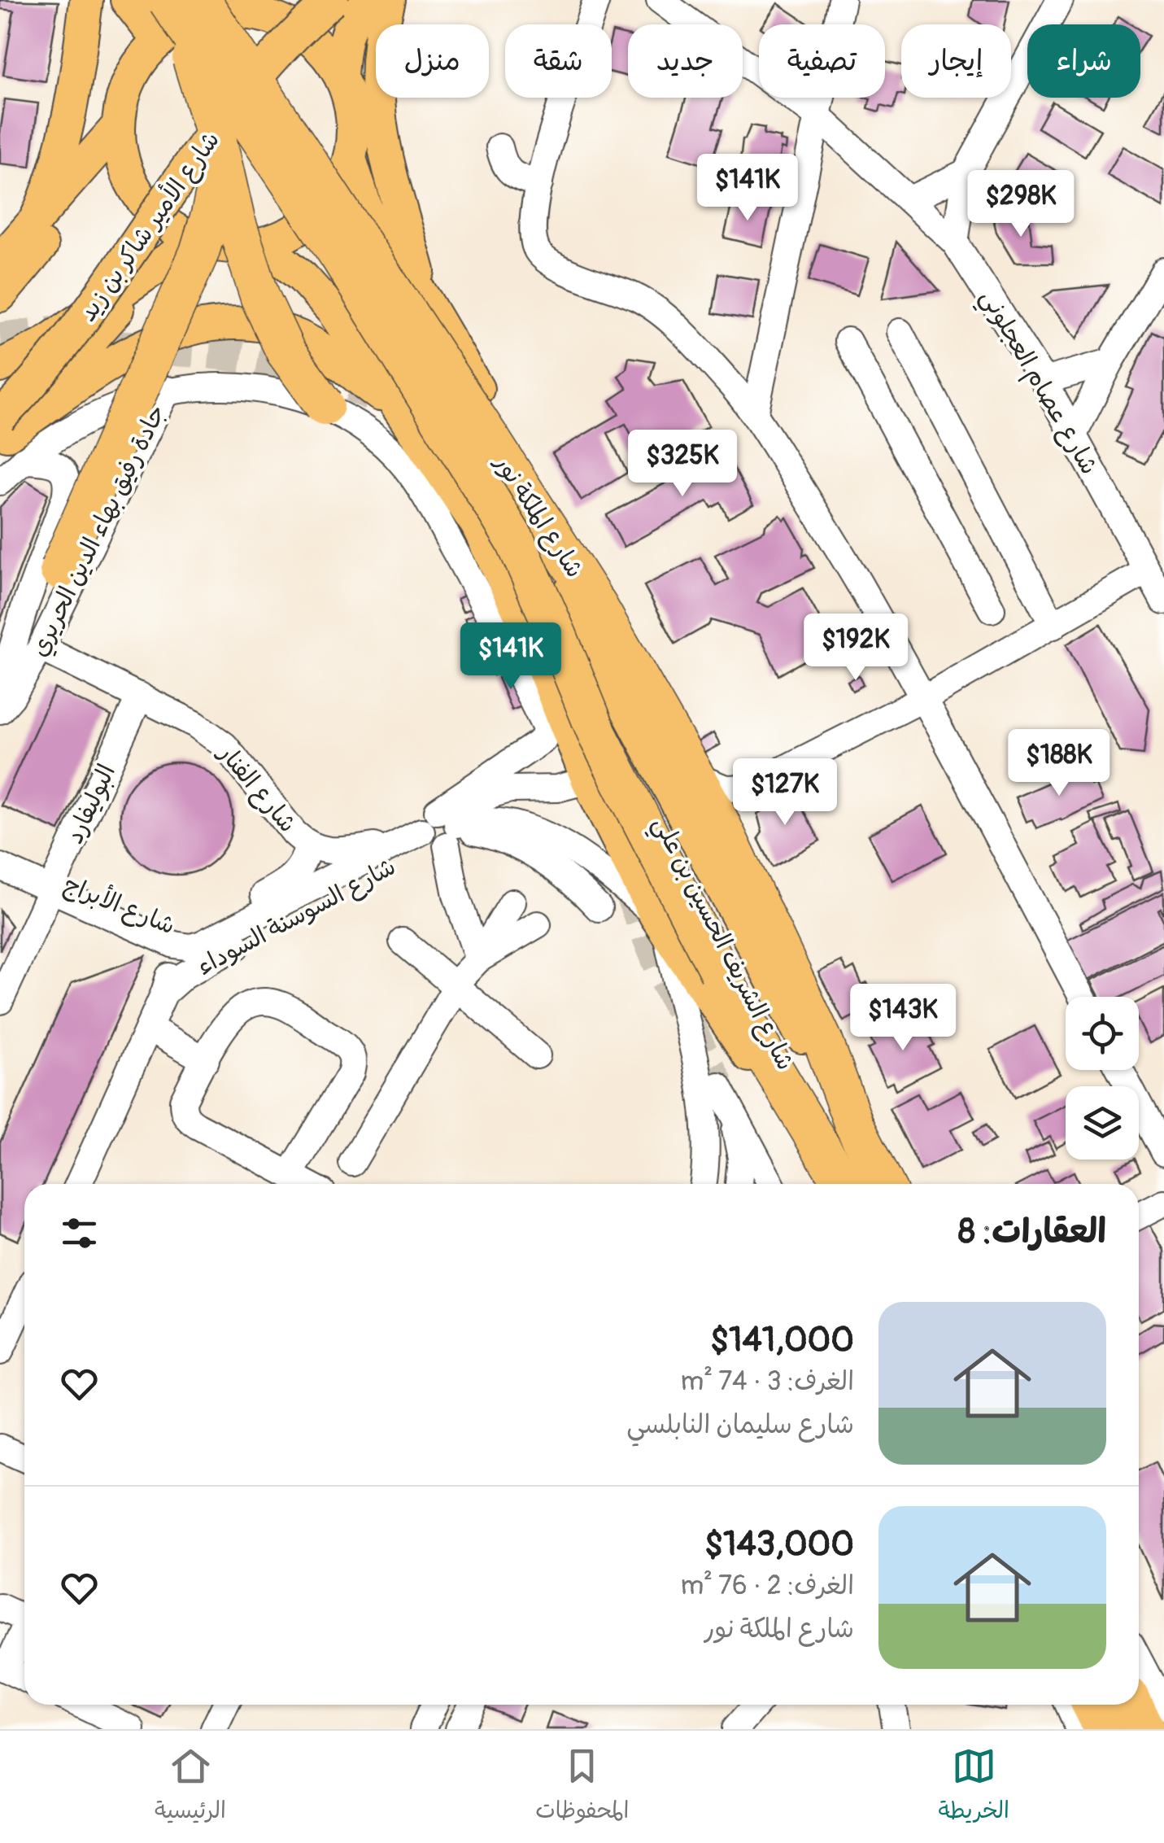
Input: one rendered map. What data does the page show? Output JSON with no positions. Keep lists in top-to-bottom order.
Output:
{
  "streets": {
    "highway": ["شارع الملكة نور"],
    "main road": ["شارع الأمير شاكر بن زيد", "شارع الشريف الحسين بن علي"],
    "street": [
      "شارع عصام العجلوني",
      "جادة رفيق بهاء الدين الحريري",
      "شارع الفنار",
      "البوليفارد",
      "شارع الأبراج",
      "شارع السوسنة السوداء"
    ]
  },
  "crossings": [
    ["شارع الأمير شاكر بن زيد", "جادة رفيق بهاء الدين الحريري"],
    ["شارع الملكة نور", "شارع الشريف الحسين بن علي"],
    ["جادة رفيق بهاء الدين الحريري", "شارع الفنار"],
    ["شارع الفنار", "البوليفارد"],
    ["شارع الفنار", "شارع الأبراج"],
    ["شارع الفنار", "شارع السوسنة السوداء"],
    ["البوليفارد", "شارع الأبراج"],
    ["شارع الأبراج", "شارع السوسنة السوداء"]
  ],
  "page": {
    "chip": [
      "شراء",
      "إيجار",
      "تصفية",
      "جديد",
      "شقة",
      "منزل"
    ],
    "price": [
      "$141K",
      "$298K",
      "$325K",
      "$192K",
      "$141K",
      "$188K",
      "$127K",
      "$143K"
    ],
    "heading": "العقارات: 8",
    "list": [
      {
        "name": "$141,000",
        "note": "الغرف: 3 · 74 m² · شارع سليمان النابلسي"
      },
      {
        "name": "$143,000",
        "note": "الغرف: 2 · 76 m² · شارع الملكة نور"
      }
    ],
    "tabs": ["الخريطة", "المحفوظات", "الرئيسية"]
  }
}
